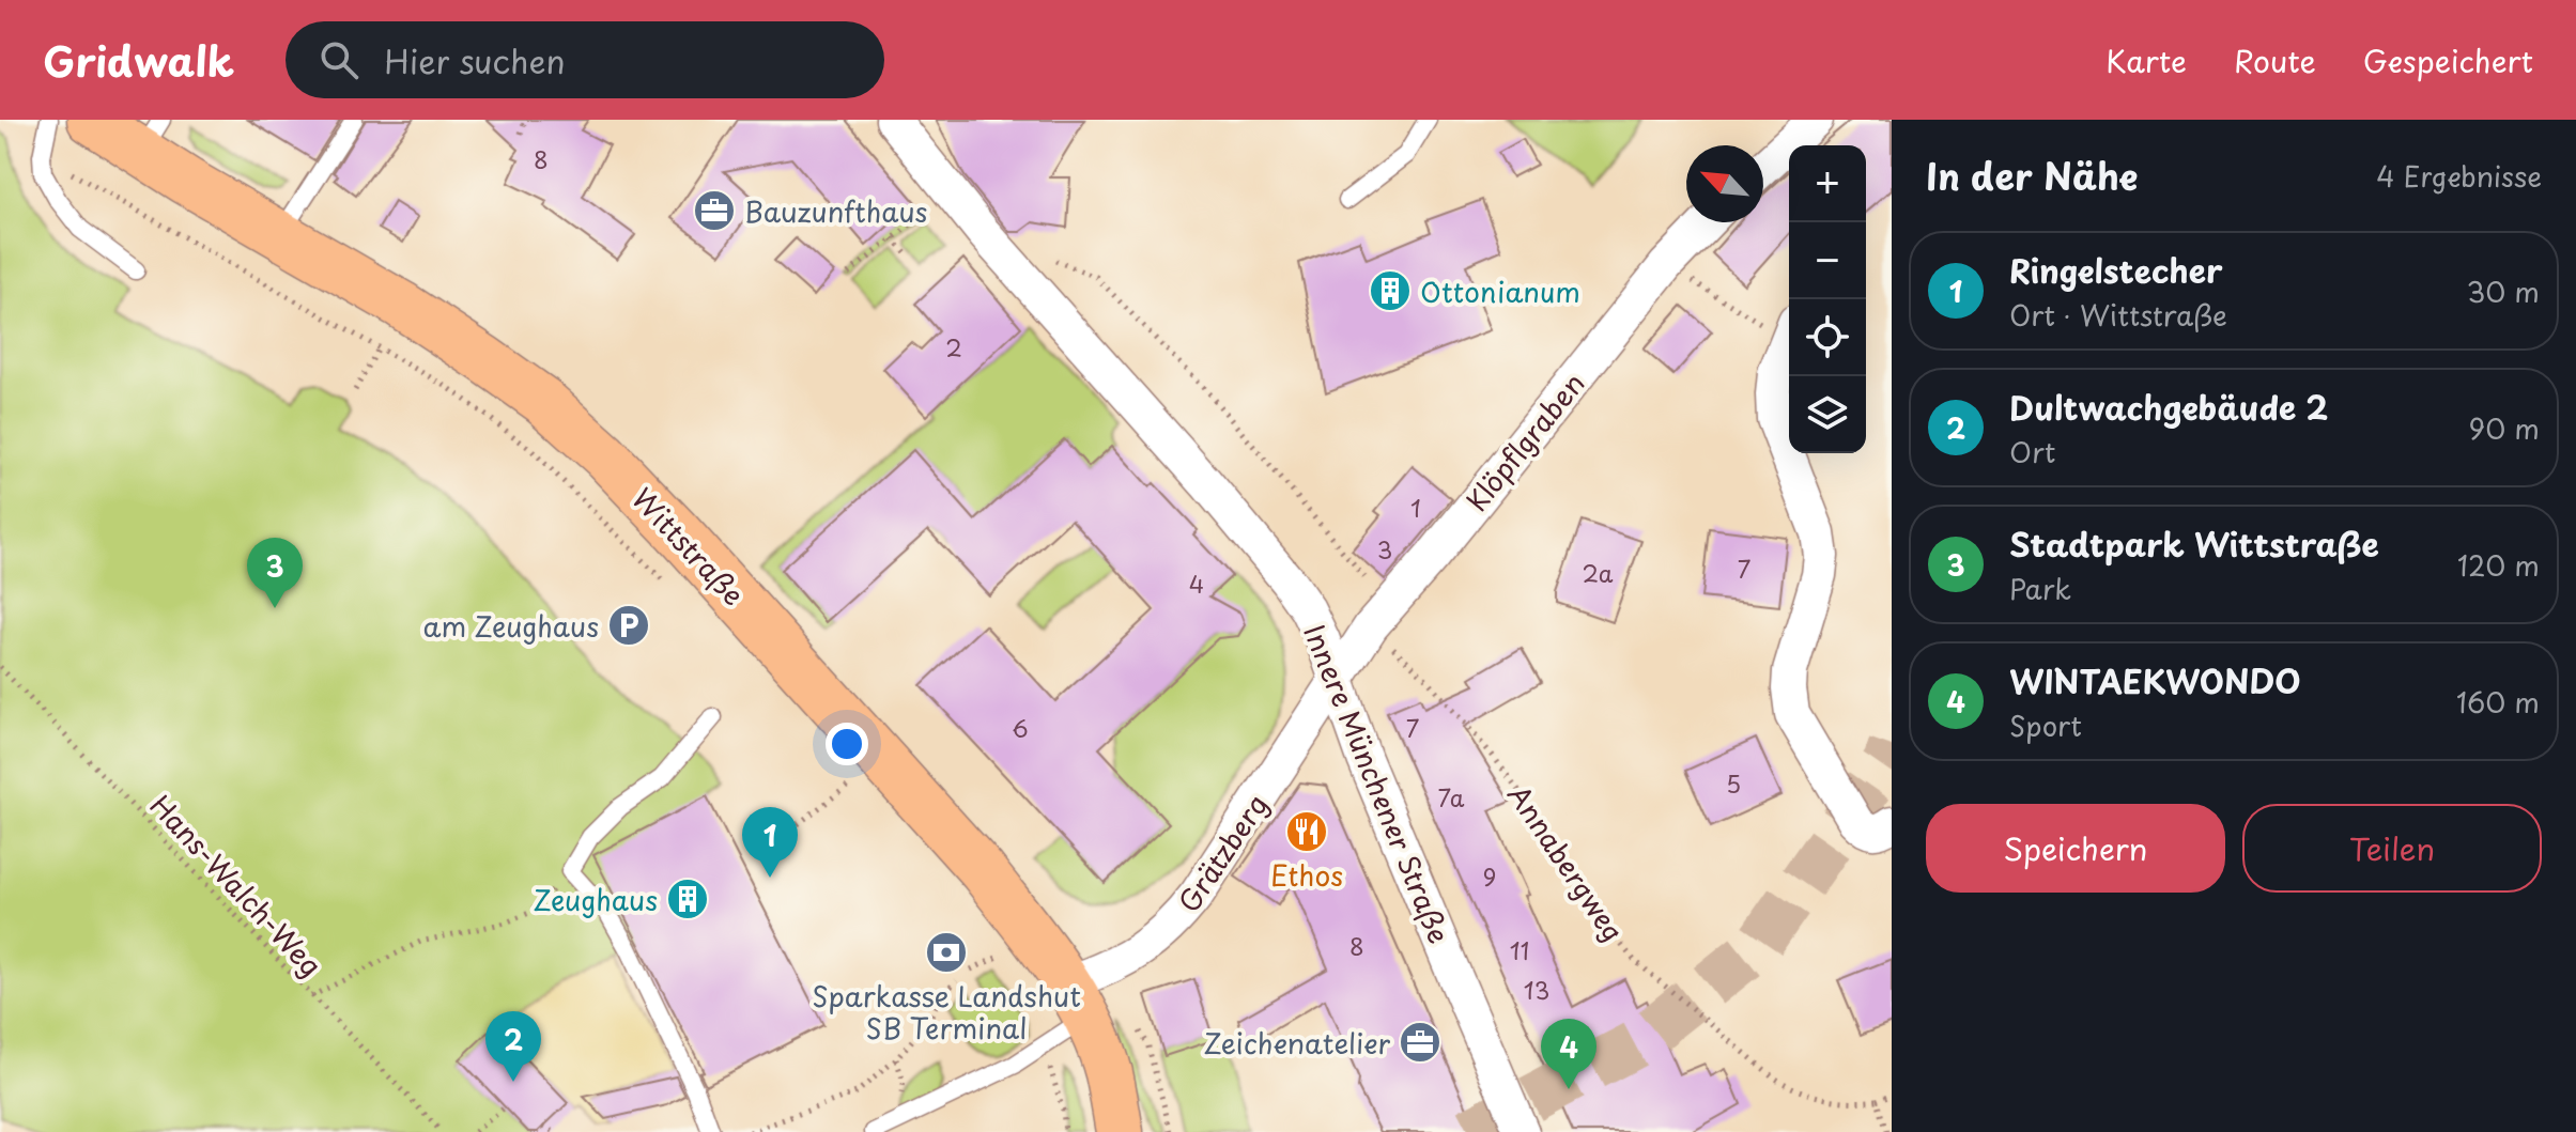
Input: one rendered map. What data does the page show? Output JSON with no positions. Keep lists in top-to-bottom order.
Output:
{
  "streets": {
    "main road": ["Wittstraße"],
    "street": ["Klöpflgraben", "Innere Münchener Straße", "Grätzberg"],
    "path": ["Annabergweg", "Hans-Walch-Weg"]
  },
  "crossings": [
    ["Klöpflgraben", "Innere Münchener Straße"],
    ["Klöpflgraben", "Grätzberg"],
    ["Klöpflgraben", "Annabergweg"],
    ["Wittstraße", "Grätzberg"],
    ["Innere Münchener Straße", "Grätzberg"]
  ],
  "places": {
    "office": ["Bauzunfthaus", "Zeichenatelier"],
    "building": ["Ottonianum", "Zeughaus"],
    "parking": ["am Zeughaus"],
    "restaurant": ["Ethos"],
    "bank": ["Sparkasse Landshut SB Terminal"]
  },
  "house_numbers": [
    "8",
    "2",
    "1",
    "3",
    "7",
    "2a",
    "4",
    "6",
    "7",
    "5",
    "7a",
    "9",
    "8",
    "11",
    "13"
  ],
  "north": "top left",
  "page": {
    "header": "Gridwalk",
    "search": "Hier suchen",
    "nav": ["Karte", "Route", "Gespeichert"],
    "heading": ["In der Nähe", "4 Ergebnisse"],
    "map_buttons": ["+", "−"],
    "list": [
      {
        "mark": "1",
        "name": "Ringelstecher",
        "note": "Ort · Wittstraße",
        "value": "30 m"
      },
      {
        "mark": "2",
        "name": "Dultwachgebäude 2",
        "note": "Ort",
        "value": "90 m"
      },
      {
        "mark": "3",
        "name": "Stadtpark Wittstraße",
        "note": "Park",
        "value": "120 m"
      },
      {
        "mark": "4",
        "name": "WINTAEKWONDO",
        "note": "Sport",
        "value": "160 m"
      }
    ],
    "pins": [
      "3",
      "1",
      "2",
      "4"
    ],
    "buttons": ["Speichern", "Teilen"]
  }
}
